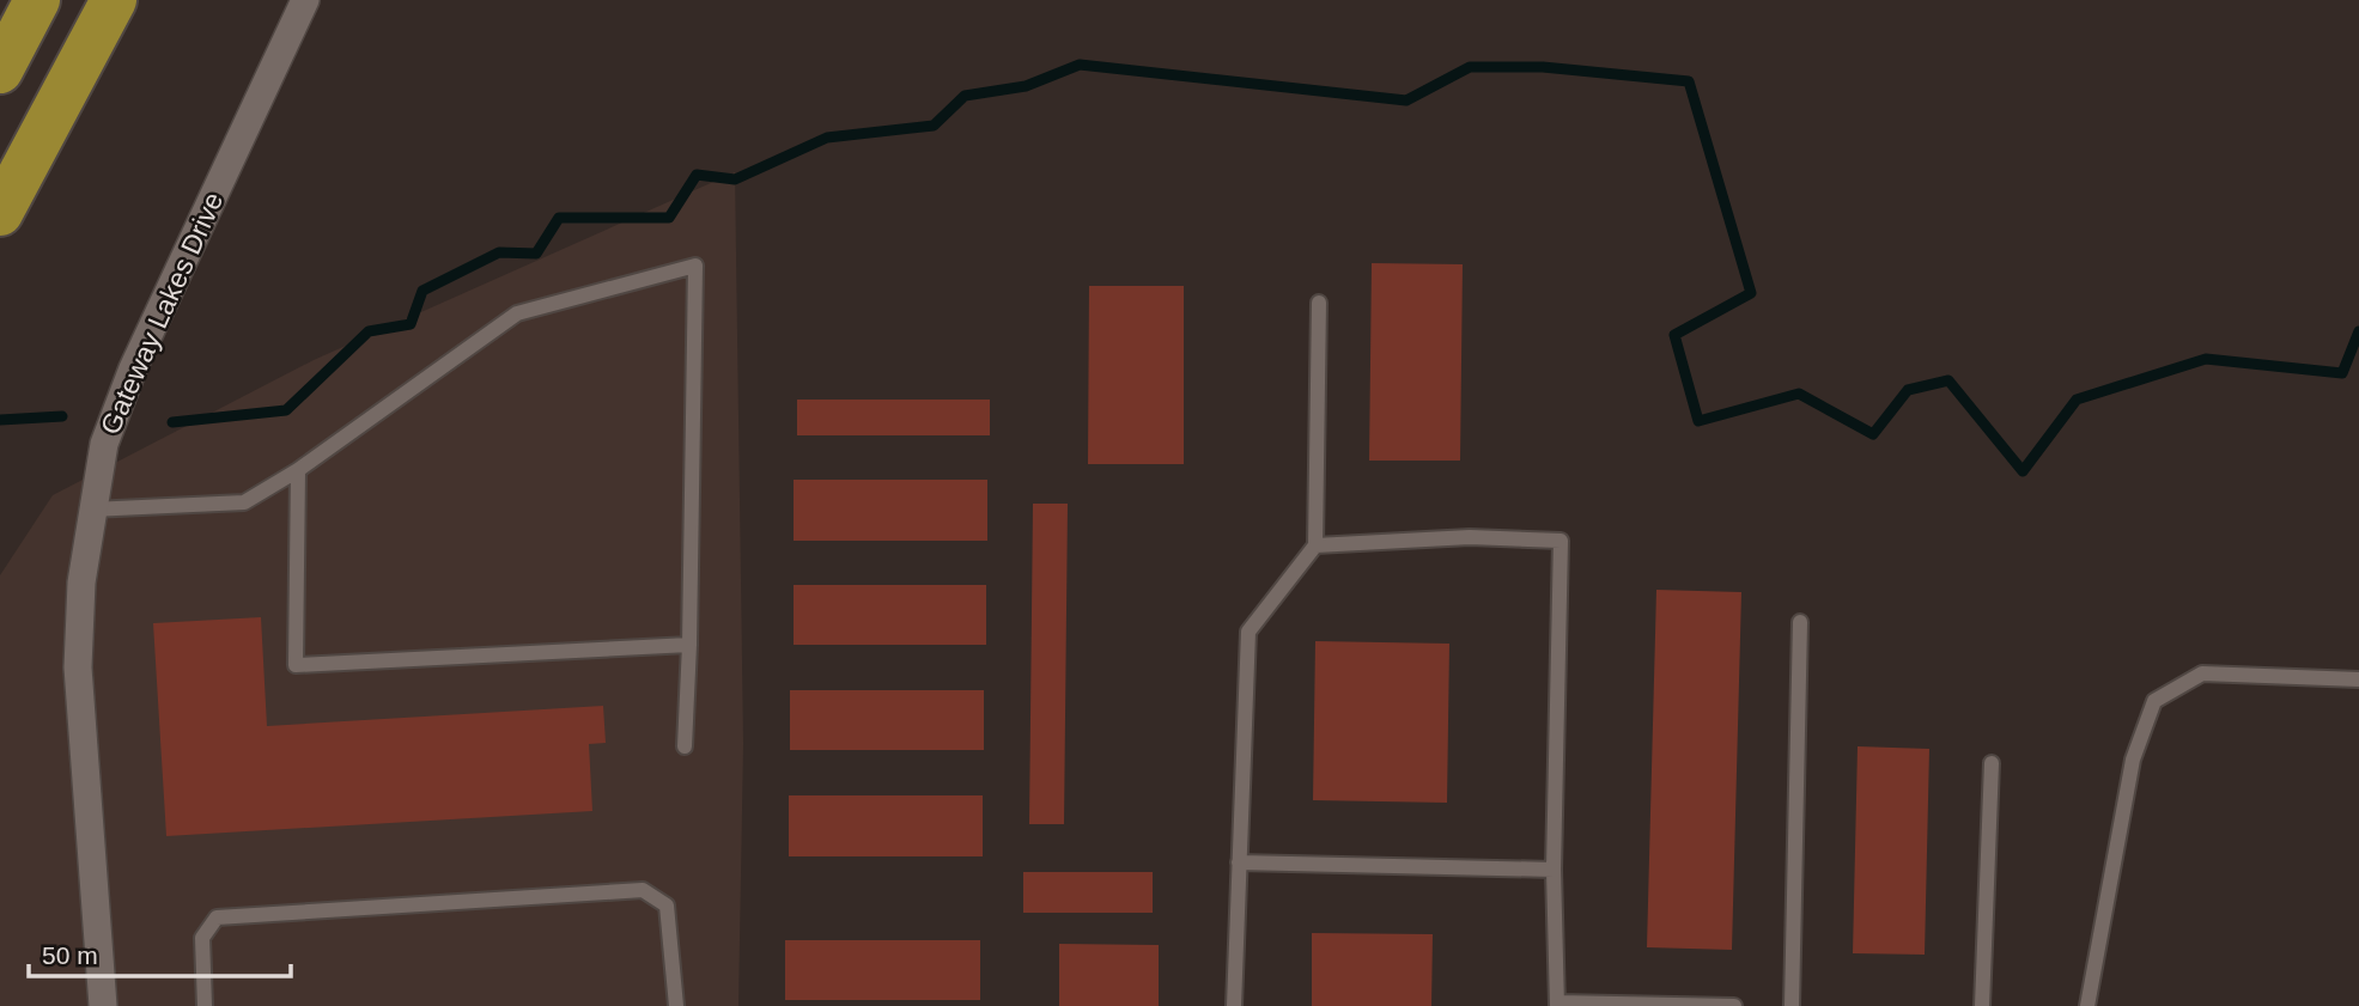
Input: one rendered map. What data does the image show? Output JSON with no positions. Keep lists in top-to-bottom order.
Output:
{
  "streets": {
    "street": ["Gateway Lakes Drive"]
  },
  "scale_bar": "50 m"
}
